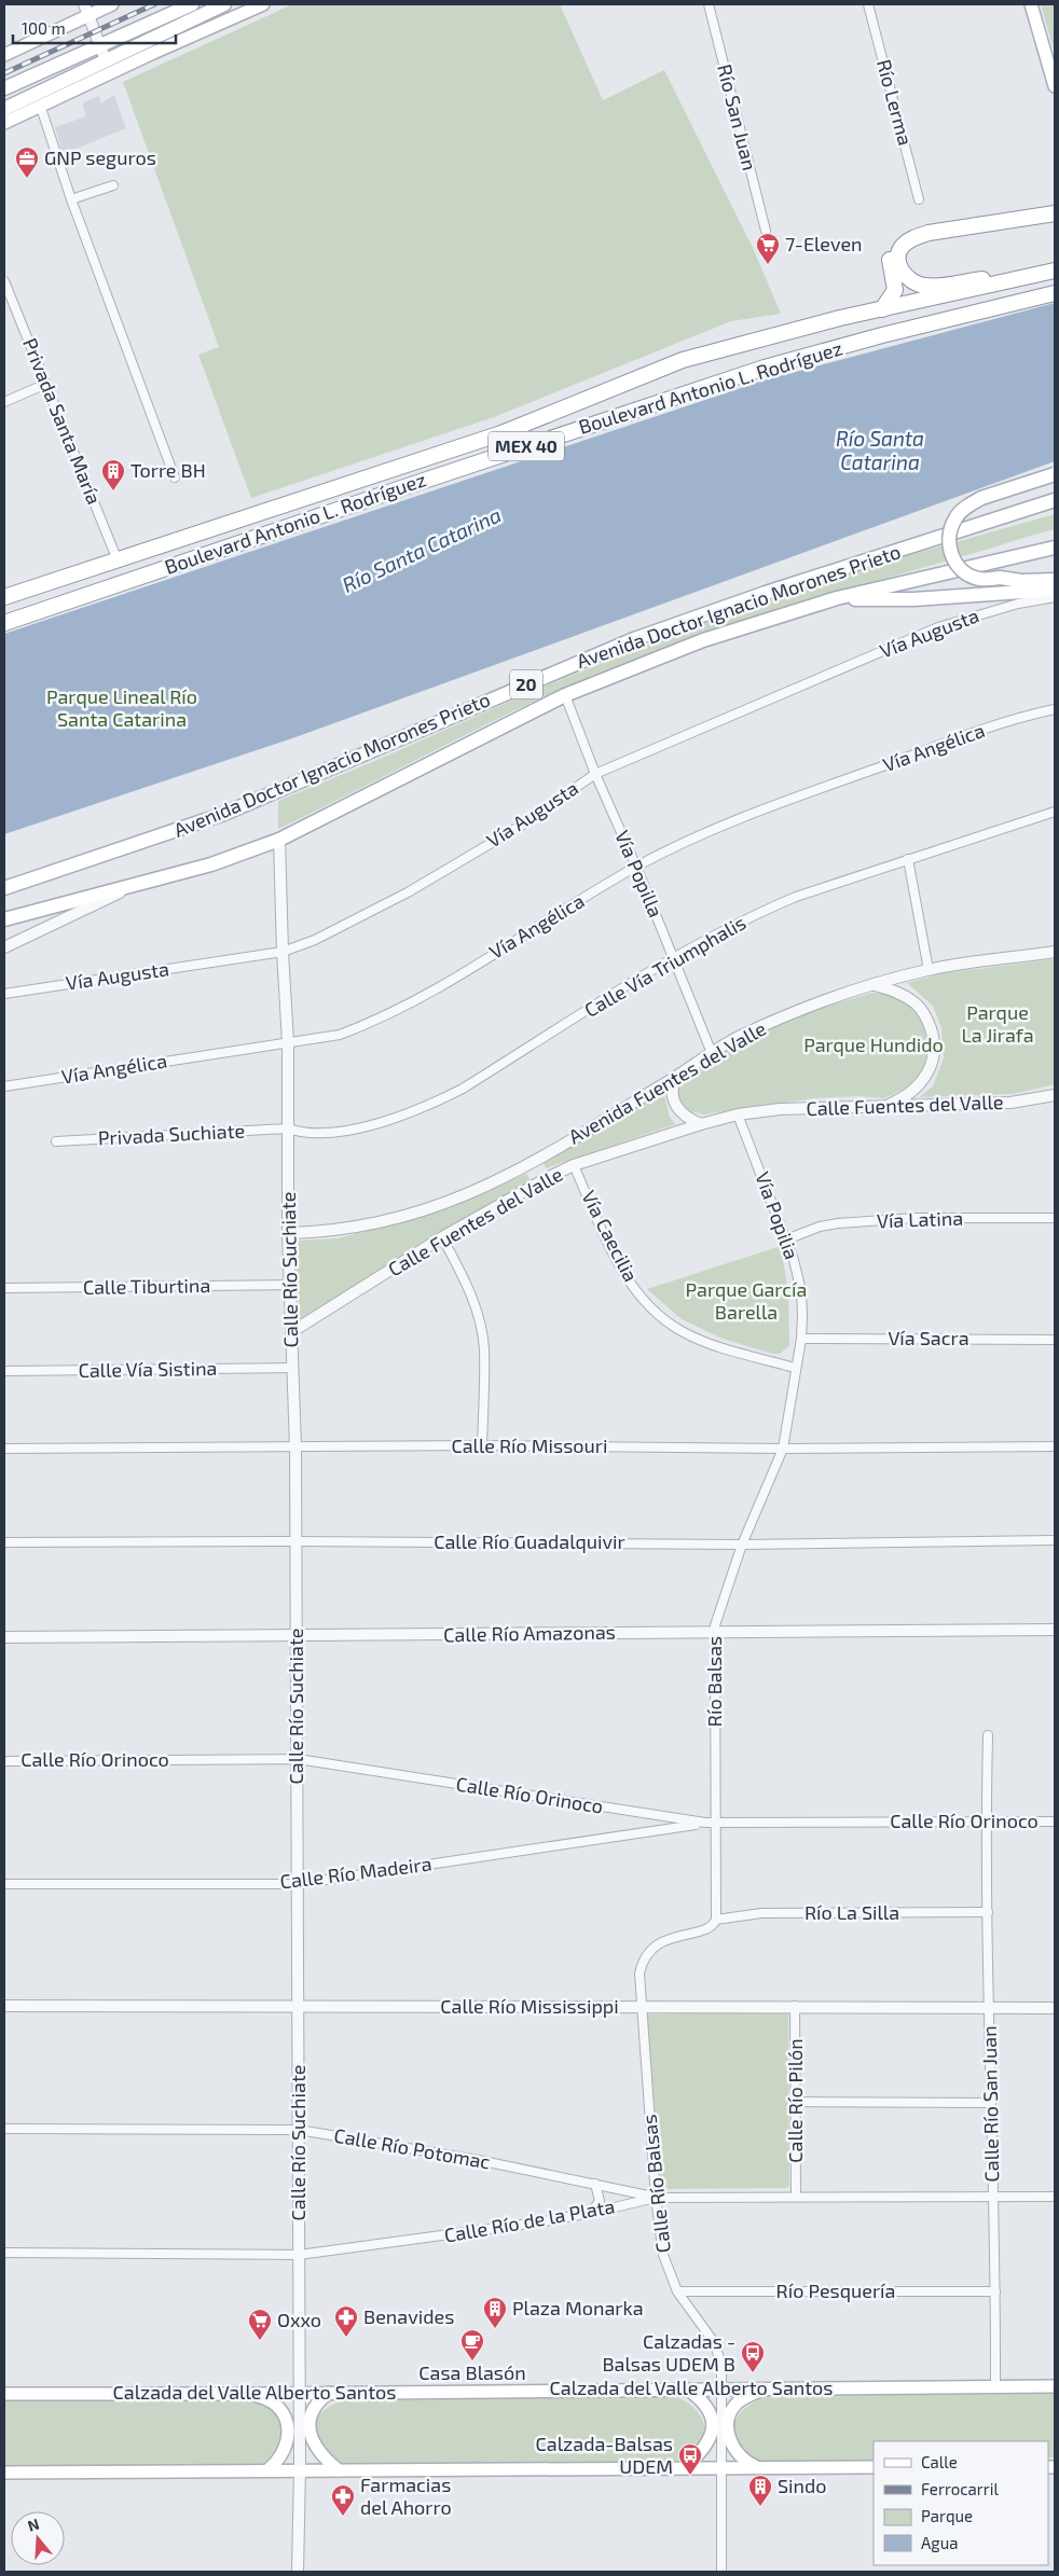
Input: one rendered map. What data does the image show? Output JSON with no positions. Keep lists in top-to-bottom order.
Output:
{
  "streets": {
    "highway": ["Boulevard Antonio L. Rodríguez", "MEX 40"],
    "main road": ["Avenida Doctor Ignacio Morones Prieto", "20", "Calzada del Valle Alberto Santos"],
    "street": [
      "Río Lerma",
      "Río San Juan",
      "Privada Santa María",
      "Vía Augusta",
      "Vía Angélica",
      "Vía Popilla",
      "Calle Vía Triumphalis",
      "Avenida Fuentes del Valle",
      "Calle Fuentes del Valle",
      "Privada Suchiate",
      "Vía Popilia",
      "Vía Latina",
      "Vía Caecilia",
      "Calle Río Suchiate",
      "Calle Tiburtina",
      "Vía Sacra",
      "Calle Vía Sistina",
      "Calle Río Missouri",
      "Calle Río Guadalquivir",
      "Calle Río Amazonas",
      "Río Balsas",
      "Calle Río Orinoco",
      "Calle Río Madeira",
      "Río La Silla",
      "Calle Río Mississippi",
      "Calle Río Pilón",
      "Calle Río San Juan",
      "Calle Río Potomac",
      "Calle Río Balsas",
      "Calle Río de la Plata",
      "Río Pesquería"
    ]
  },
  "crossings": [
    ["Boulevard Antonio L. Rodríguez", "Privada Santa María"],
    ["Avenida Doctor Ignacio Morones Prieto", "Vía Popilla"],
    ["Avenida Doctor Ignacio Morones Prieto", "Calle Río Suchiate"],
    ["Vía Augusta", "Vía Popilla"],
    ["Vía Augusta", "Calle Río Suchiate"],
    ["Vía Angélica", "Vía Popilla"],
    ["Vía Angélica", "Calle Río Suchiate"],
    ["Vía Popilla", "Calle Vía Triumphalis"],
    ["Vía Popilla", "Avenida Fuentes del Valle"],
    ["Calle Vía Triumphalis", "Privada Suchiate"],
    ["Calle Vía Triumphalis", "Calle Río Suchiate"],
    ["Avenida Fuentes del Valle", "Calle Río Suchiate"],
    ["Calle Fuentes del Valle", "Vía Popilia"],
    ["Calle Fuentes del Valle", "Vía Caecilia"],
    ["Calle Fuentes del Valle", "Calle Río Suchiate"],
    ["Privada Suchiate", "Calle Río Suchiate"],
    ["Vía Popilia", "Vía Latina"],
    ["Vía Popilia", "Vía Caecilia"],
    ["Vía Popilia", "Vía Sacra"],
    ["Vía Popilia", "Calle Río Missouri"],
    ["Vía Popilia", "Río Balsas"],
    ["Calle Río Suchiate", "Calle Tiburtina"],
    ["Calle Río Suchiate", "Calle Vía Sistina"],
    ["Calle Río Suchiate", "Calle Río Missouri"],
    ["Calle Río Suchiate", "Calle Río Guadalquivir"],
    ["Calle Río Suchiate", "Calle Río Amazonas"],
    ["Calle Río Suchiate", "Calle Río Orinoco"],
    ["Calle Río Suchiate", "Calle Río Madeira"],
    ["Calle Río Suchiate", "Calle Río Mississippi"],
    ["Calle Río Suchiate", "Calle Río Potomac"],
    ["Calle Río Suchiate", "Calle Río de la Plata"],
    ["Calle Río Suchiate", "Calzada del Valle Alberto Santos"],
    ["Calle Río Missouri", "Río Balsas"],
    ["Calle Río Guadalquivir", "Río Balsas"],
    ["Calle Río Amazonas", "Río Balsas"],
    ["Río Balsas", "Calle Río Orinoco"],
    ["Río Balsas", "Río La Silla"],
    ["Río Balsas", "Calle Río Balsas"],
    ["Calle Río Orinoco", "Calle Río Madeira"],
    ["Calle Río Orinoco", "Calle Río San Juan"],
    ["Río La Silla", "Calle Río San Juan"],
    ["Río La Silla", "Calle Río Balsas"],
    ["Calle Río Mississippi", "Calle Río Pilón"],
    ["Calle Río Mississippi", "Calle Río San Juan"],
    ["Calle Río Mississippi", "Calle Río Balsas"],
    ["Calle Río Pilón", "Calle Río de la Plata"],
    ["Calle Río San Juan", "Calle Río de la Plata"],
    ["Calle Río San Juan", "Río Pesquería"],
    ["Calle Río San Juan", "Calzada del Valle Alberto Santos"],
    ["Calle Río Potomac", "Calle Río Balsas"],
    ["Calle Río Potomac", "Calle Río de la Plata"],
    ["Calle Río Balsas", "Calle Río de la Plata"],
    ["Calle Río Balsas", "Río Pesquería"],
    ["Calle Río Balsas", "Calzada del Valle Alberto Santos"]
  ],
  "water": ["Río Santa Catarina"],
  "parks": [
    "Parque Lineal Río Santa Catarina",
    "Parque La Jirafa",
    "Parque Hundido",
    "Parque García Barella"
  ],
  "places": {
    "office": ["GNP seguros"],
    "supermarket": ["7-Eleven", "Oxxo"],
    "building": ["Torre BH", "Plaza Monarka", "Sindo"],
    "pharmacy": ["Benavides", "Farmacias del Ahorro"],
    "cafe": ["Casa Blasón"],
    "bus stop": ["Calzadas - Balsas UDEM B", "Calzada-Balsas UDEM"]
  },
  "legend": [
    "Calle",
    "Ferrocarril",
    "Parque",
    "Agua"
  ],
  "scale_bar": "100 m",
  "north": "top"
}
